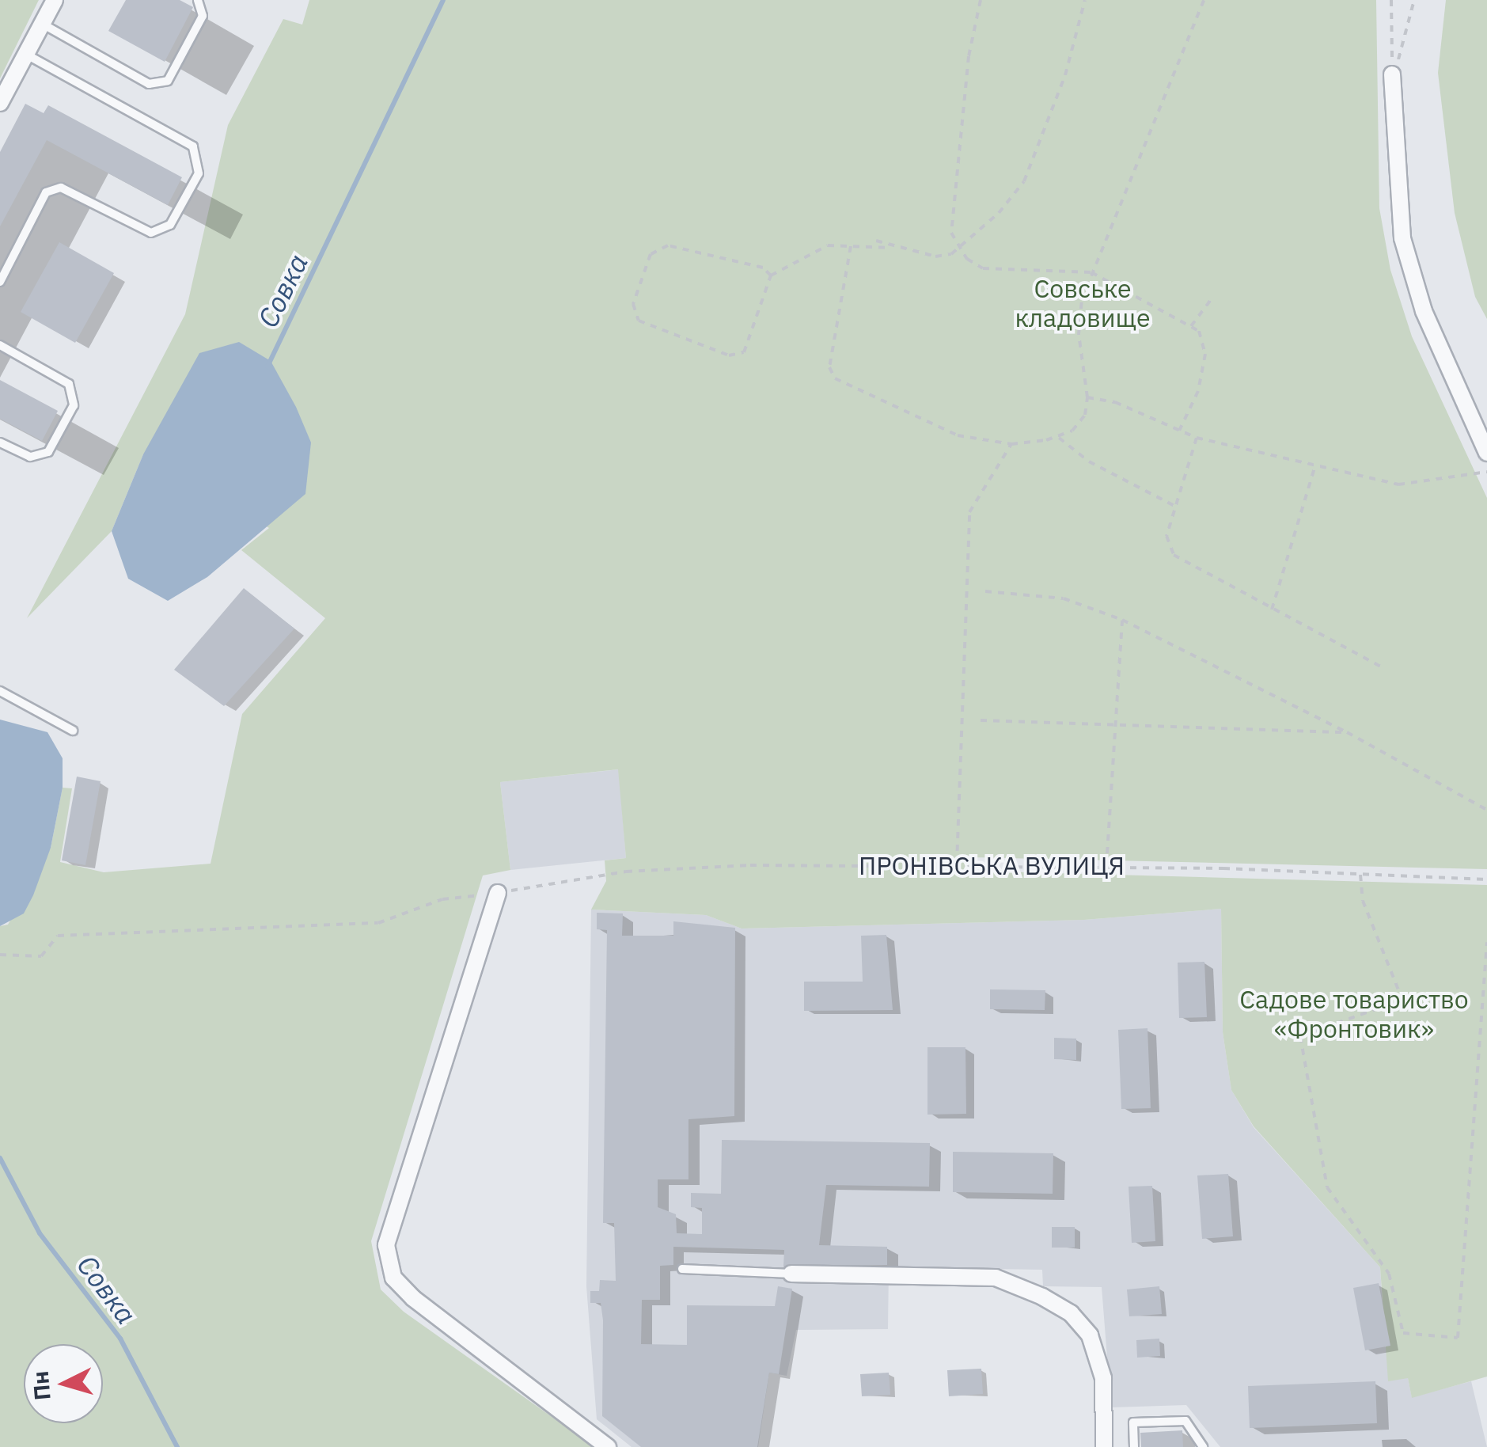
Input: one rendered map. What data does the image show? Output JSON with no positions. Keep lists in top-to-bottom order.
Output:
{
  "streets": {
    "path": ["ПРОНІВСЬКА ВУЛИЦЯ"]
  },
  "water": ["Совка"],
  "parks": ["Совське кладовище", "Садове товариство «Фронтовик»"],
  "north": "left"
}
